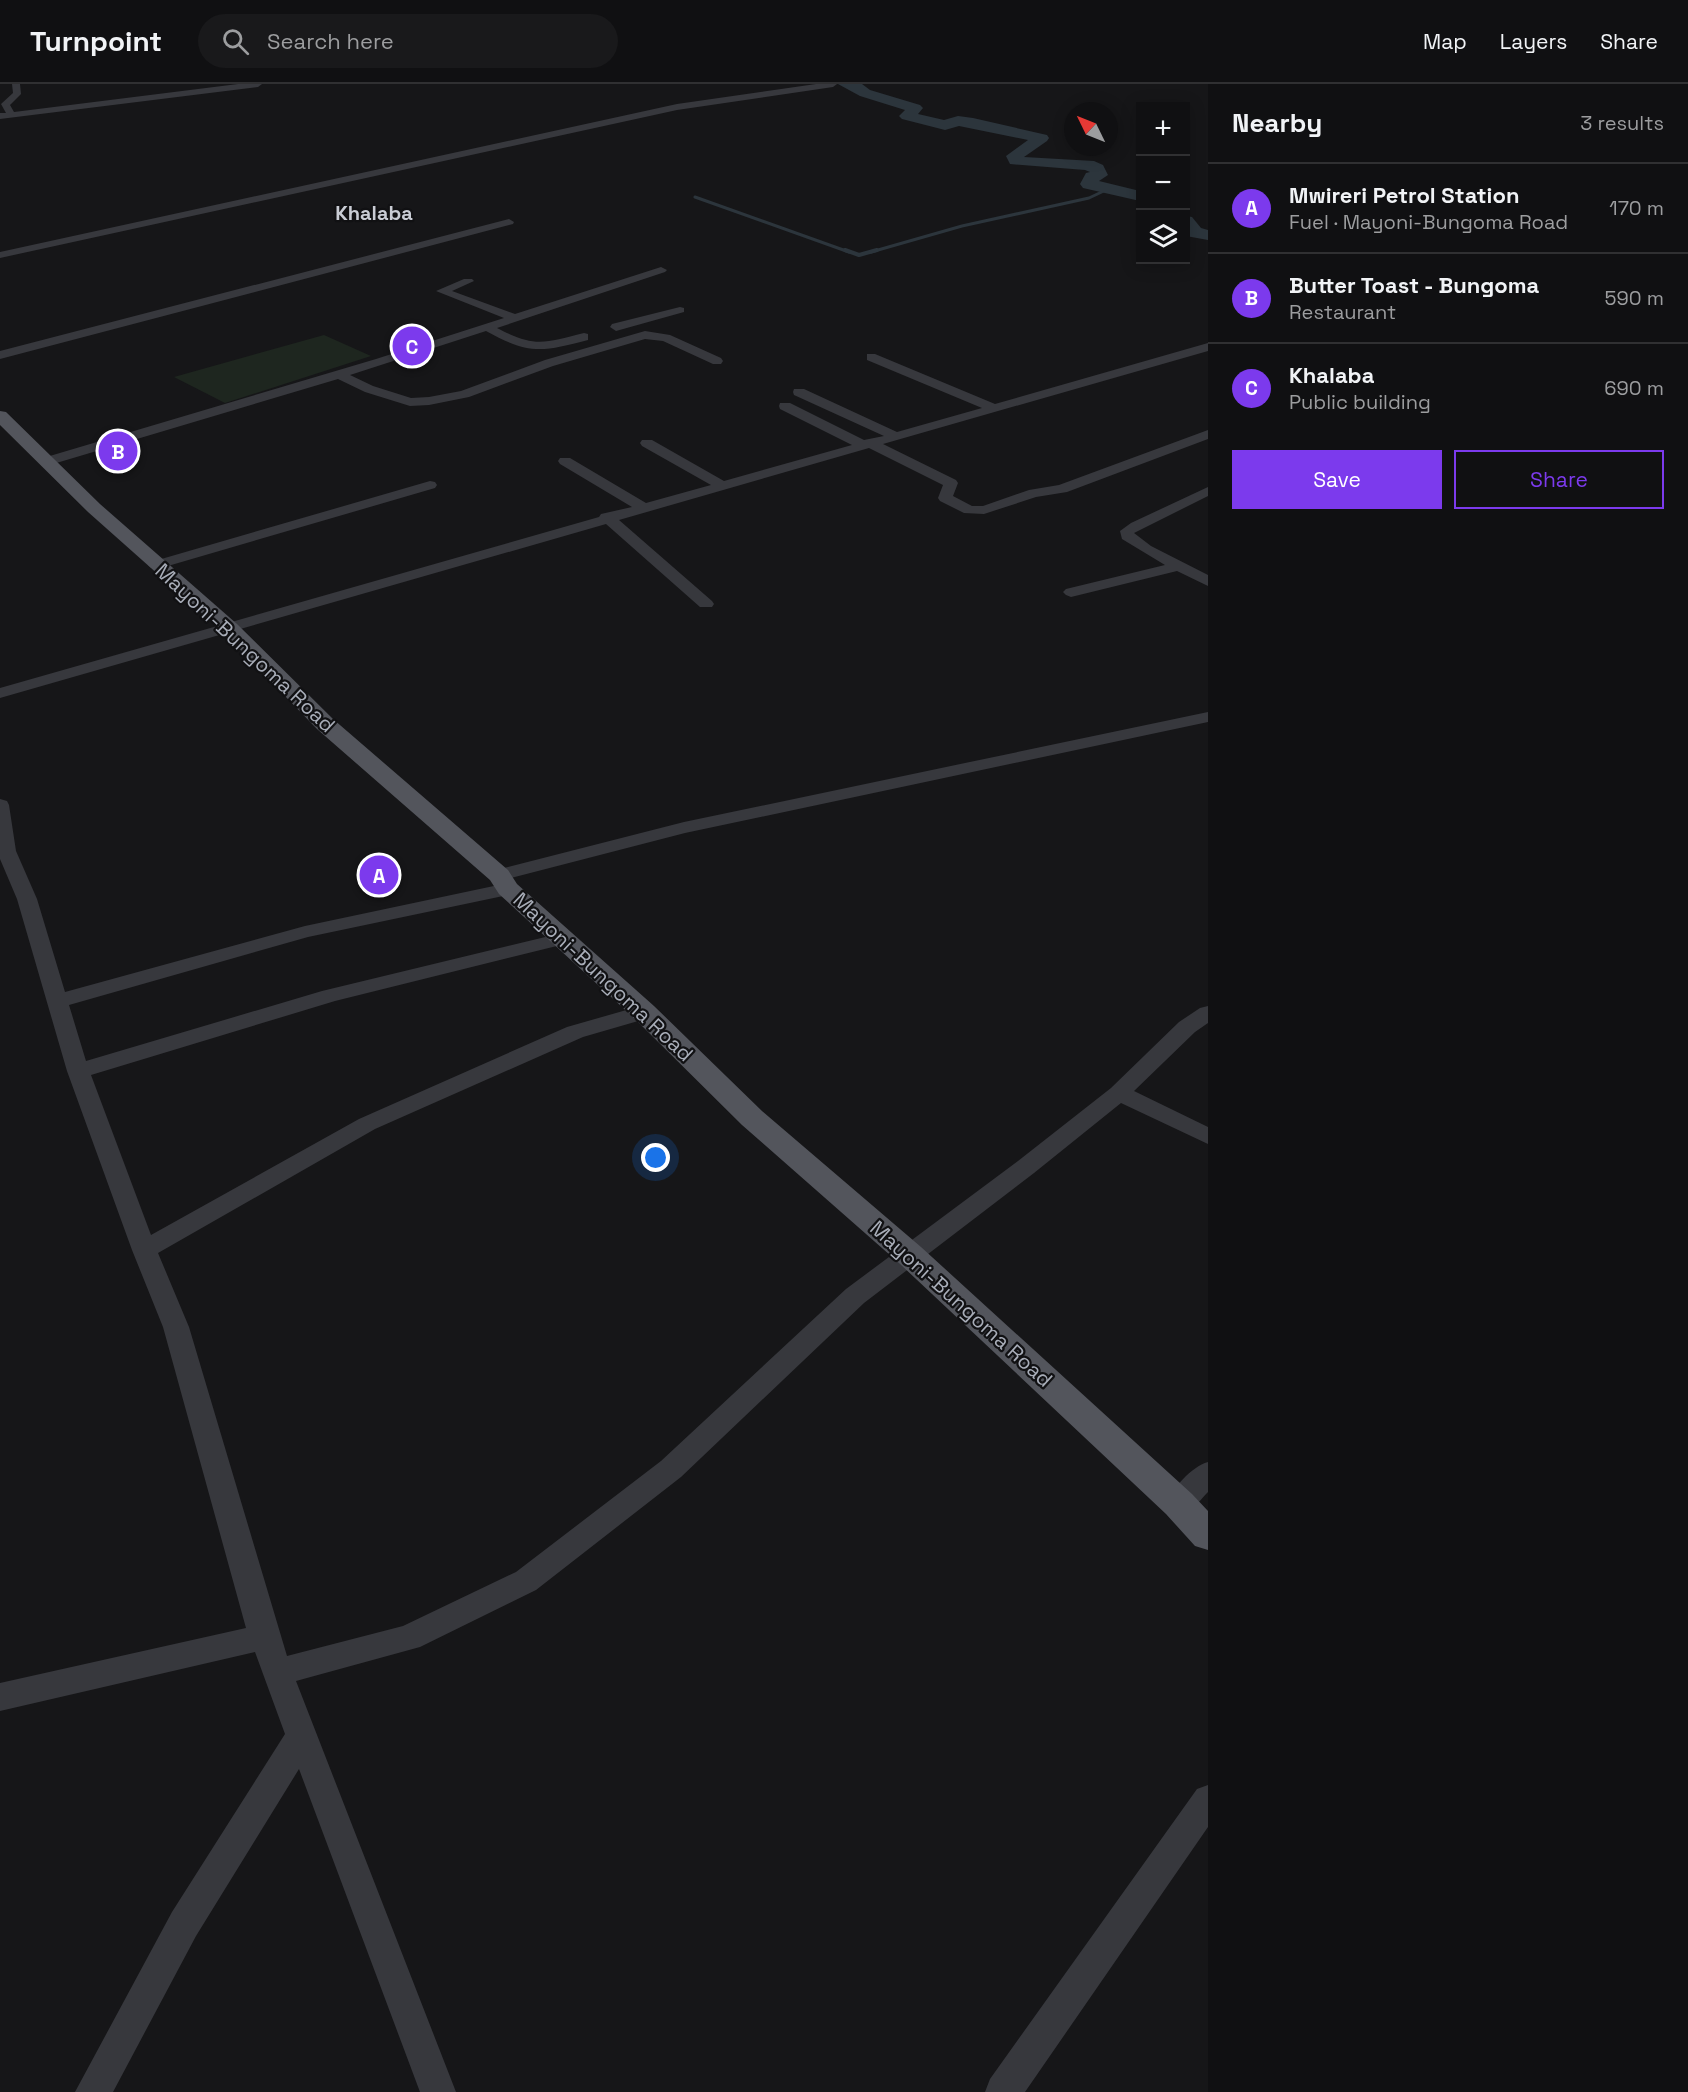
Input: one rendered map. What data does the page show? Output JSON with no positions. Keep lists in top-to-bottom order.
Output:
{
  "streets": {
    "main road": ["Mayoni-Bungoma Road"]
  },
  "districts": ["Khalaba"],
  "north": "top left",
  "page": {
    "header": "Turnpoint",
    "search": "Search here",
    "nav": ["Map", "Layers", "Share"],
    "heading": ["Nearby", "3 results"],
    "map_buttons": ["+", "−"],
    "list": [
      {
        "mark": "A",
        "name": "Mwireri Petrol Station",
        "note": "Fuel · Mayoni-Bungoma Road",
        "value": "170 m"
      },
      {
        "mark": "B",
        "name": "Butter Toast - Bungoma",
        "note": "Restaurant",
        "value": "590 m"
      },
      {
        "mark": "C",
        "name": "Khalaba",
        "note": "Public building",
        "value": "690 m"
      }
    ],
    "pins": ["C", "B", "A"],
    "buttons": ["Save", "Share"]
  }
}
